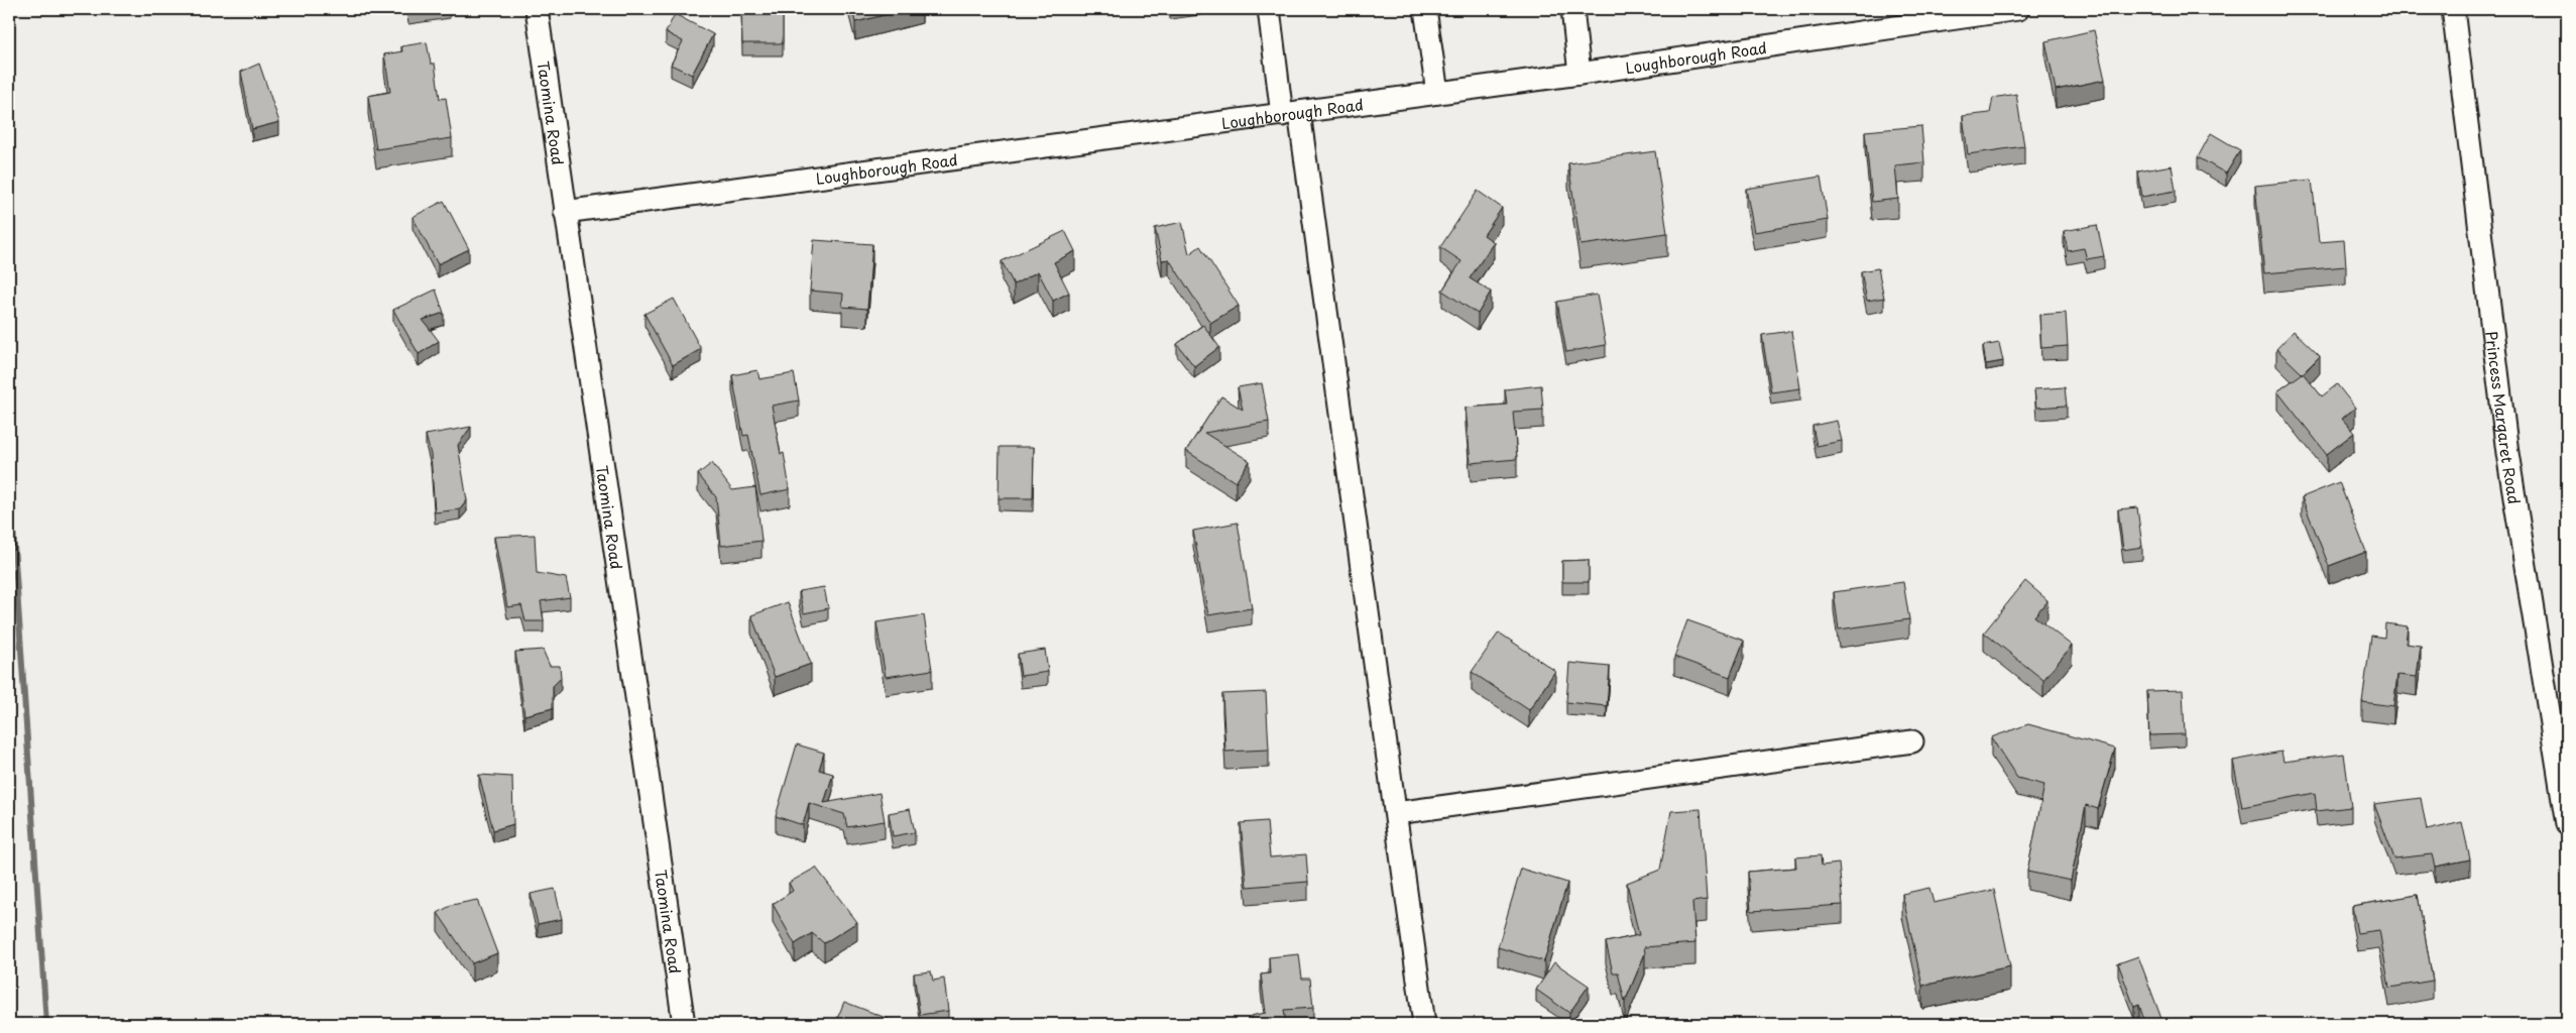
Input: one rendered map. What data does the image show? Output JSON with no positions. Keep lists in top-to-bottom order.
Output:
{
  "streets": {
    "street": ["Loughborough Road", "Taomina Road", "Princess Margaret Road"]
  },
  "crossings": [
    ["Loughborough Road", "Taomina Road"]
  ]
}
